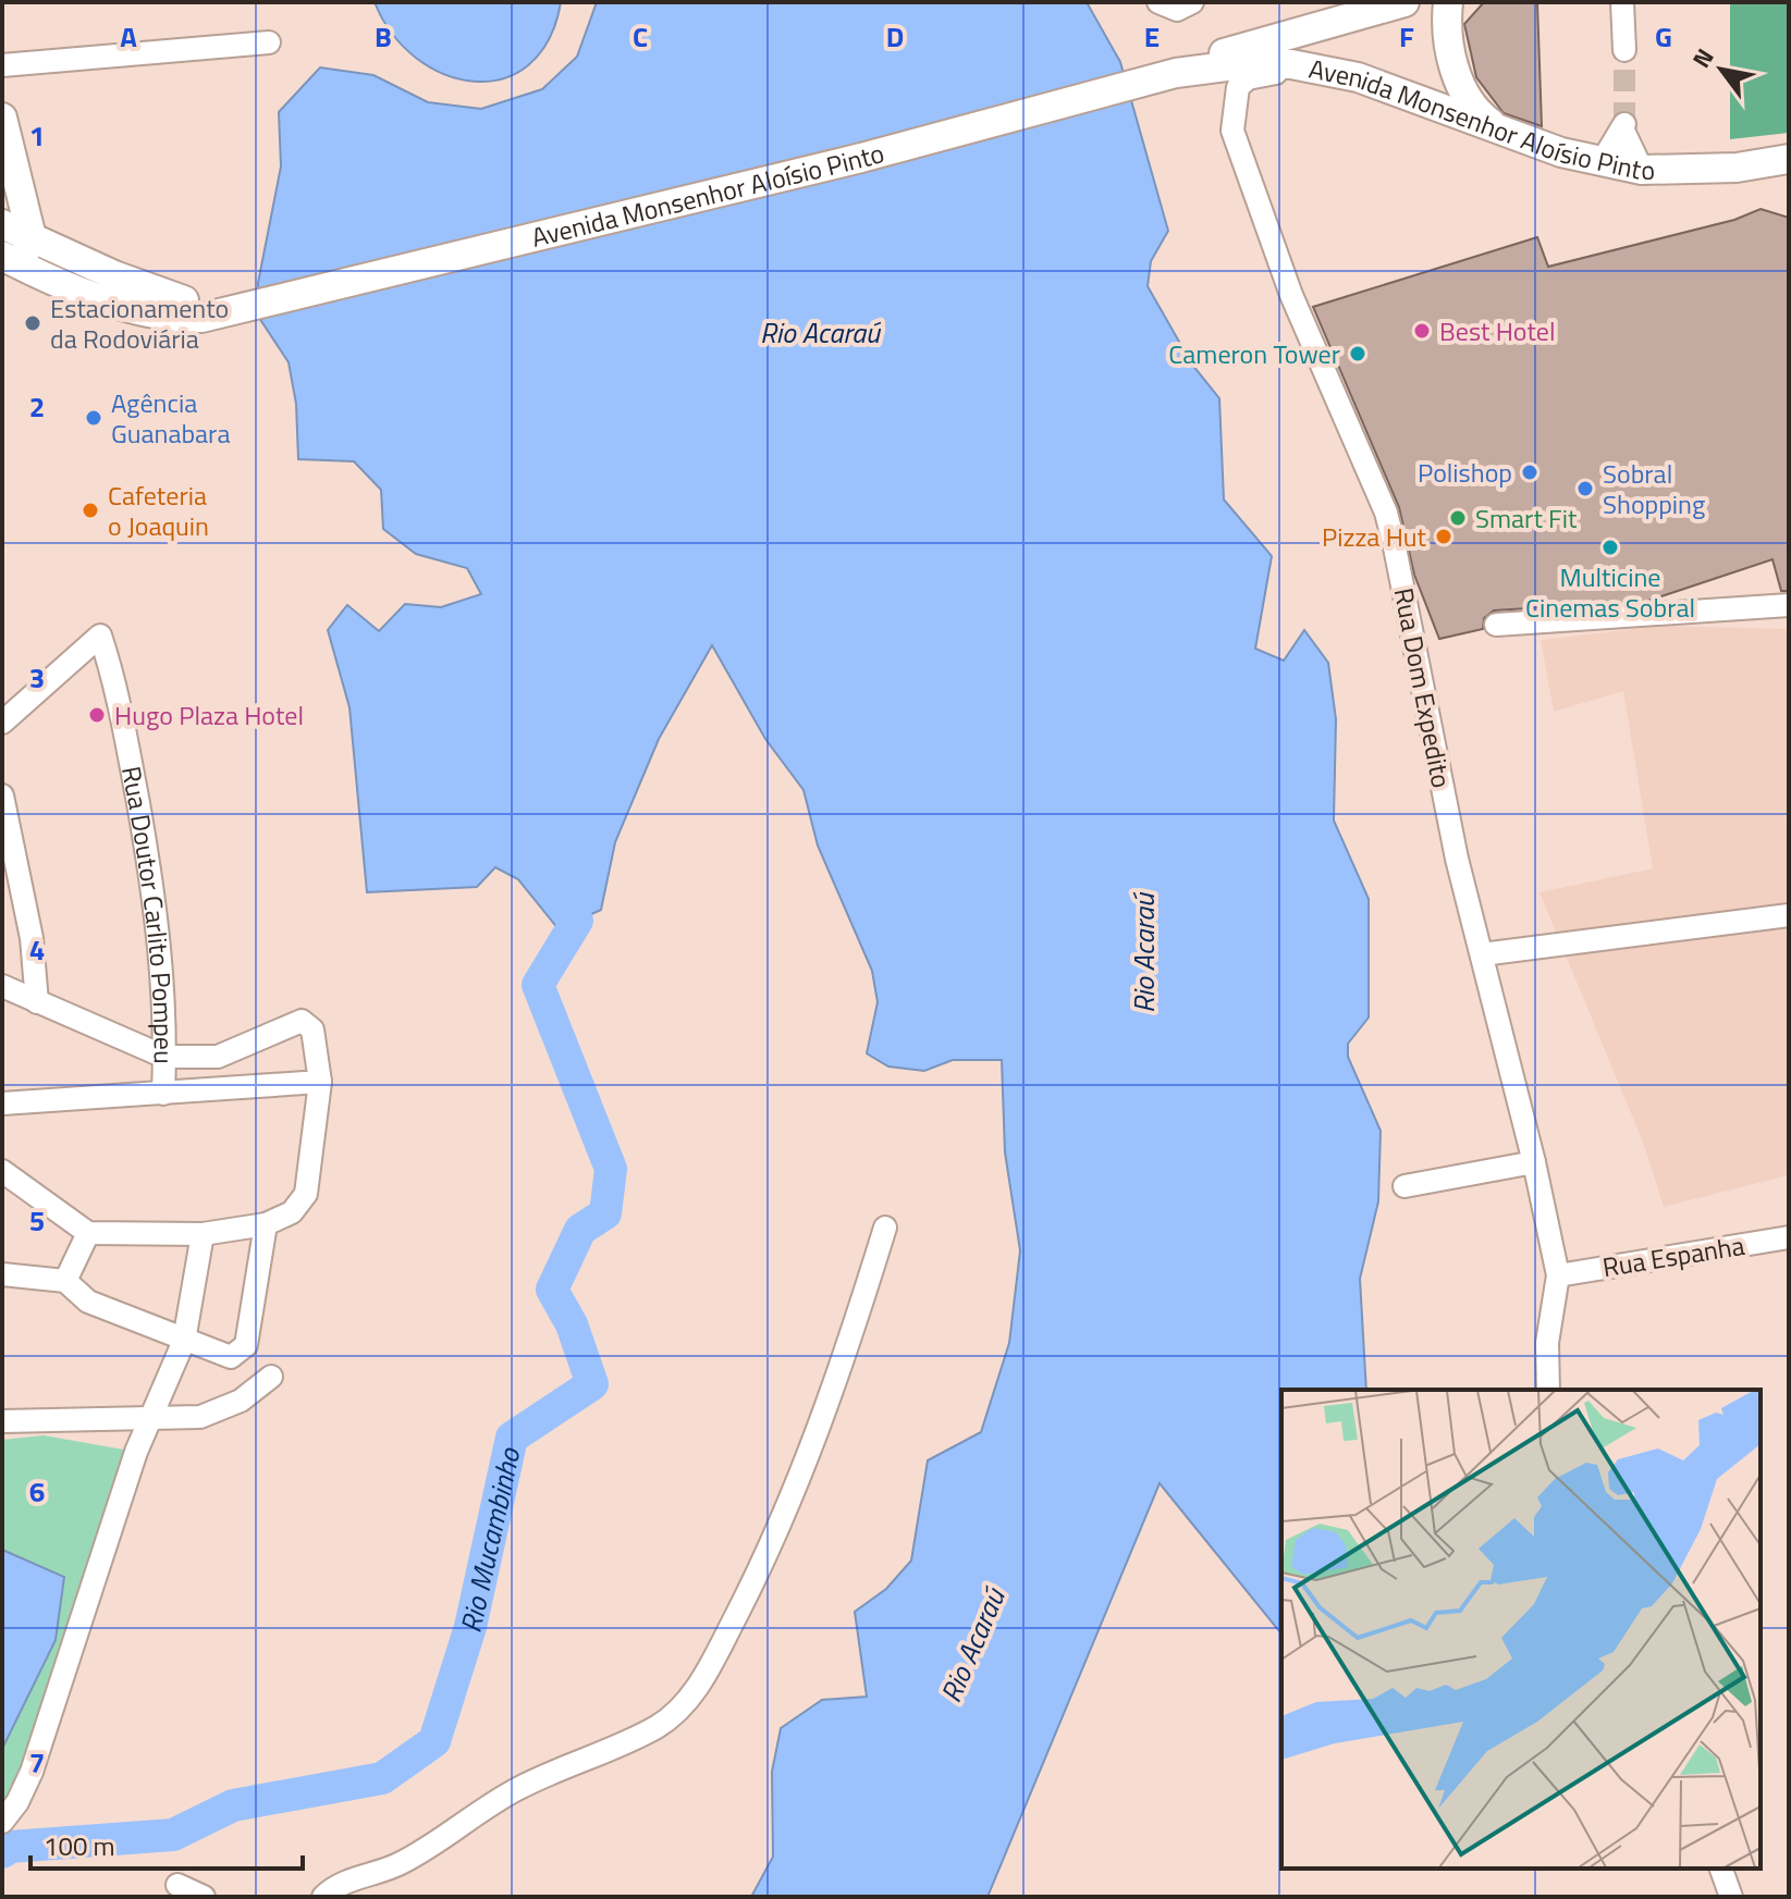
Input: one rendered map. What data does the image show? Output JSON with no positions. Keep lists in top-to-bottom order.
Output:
{
  "streets": {
    "main road": ["Avenida Monsenhor Aloísio Pinto"],
    "street": ["Rua Dom Expedito", "Rua Doutor Carlito Pompeu", "Rua Espanha"]
  },
  "crossings": [
    ["Avenida Monsenhor Aloísio Pinto", "Rua Dom Expedito"],
    ["Rua Dom Expedito", "Rua Espanha"]
  ],
  "water": ["Rio Acaraú", "Rio Mucambinho"],
  "places": [
    "Estacionamento da Rodoviária",
    "Best Hotel",
    "Cameron Tower",
    "Agência Guanabara",
    "Polishop",
    "Sobral Shopping",
    "Cafeteria o Joaquin",
    "Smart Fit",
    "Pizza Hut",
    "Multicine Cinemas Sobral",
    "Hugo Plaza Hotel"
  ],
  "scale_bar": "100 m",
  "north": "top left",
  "grid": {
    "columns": [
      "A",
      "B",
      "C",
      "D",
      "E",
      "F",
      "G"
    ],
    "rows": [
      "1",
      "2",
      "3",
      "4",
      "5",
      "6",
      "7"
    ]
  }
}
